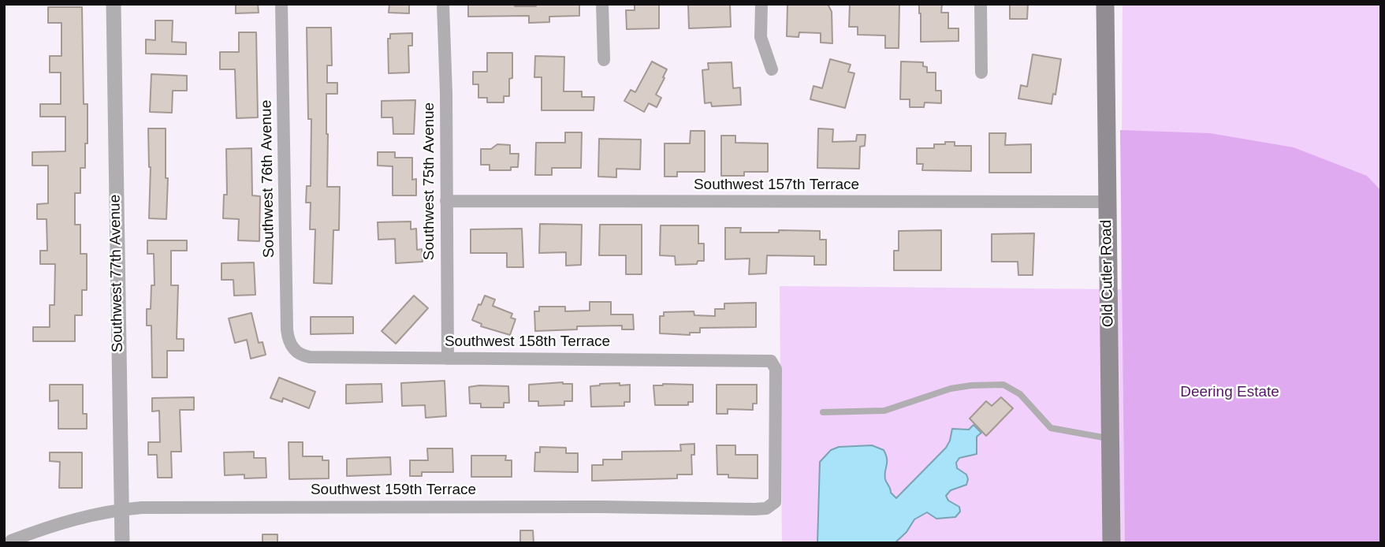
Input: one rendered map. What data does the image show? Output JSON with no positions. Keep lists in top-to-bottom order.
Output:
{
  "streets": {
    "main road": ["Old Cutler Road"],
    "street": [
      "Southwest 76th Avenue",
      "Southwest 75th Avenue",
      "Southwest 157th Terrace",
      "Southwest 77th Avenue",
      "Southwest 158th Terrace",
      "Southwest 159th Terrace"
    ]
  },
  "crossings": [
    ["Southwest 76th Avenue", "Southwest 158th Terrace"],
    ["Southwest 75th Avenue", "Southwest 157th Terrace"],
    ["Southwest 75th Avenue", "Southwest 158th Terrace"],
    ["Southwest 157th Terrace", "Old Cutler Road"],
    ["Southwest 77th Avenue", "Southwest 159th Terrace"],
    ["Southwest 158th Terrace", "Southwest 159th Terrace"]
  ],
  "parks": ["Deering Estate"]
}
